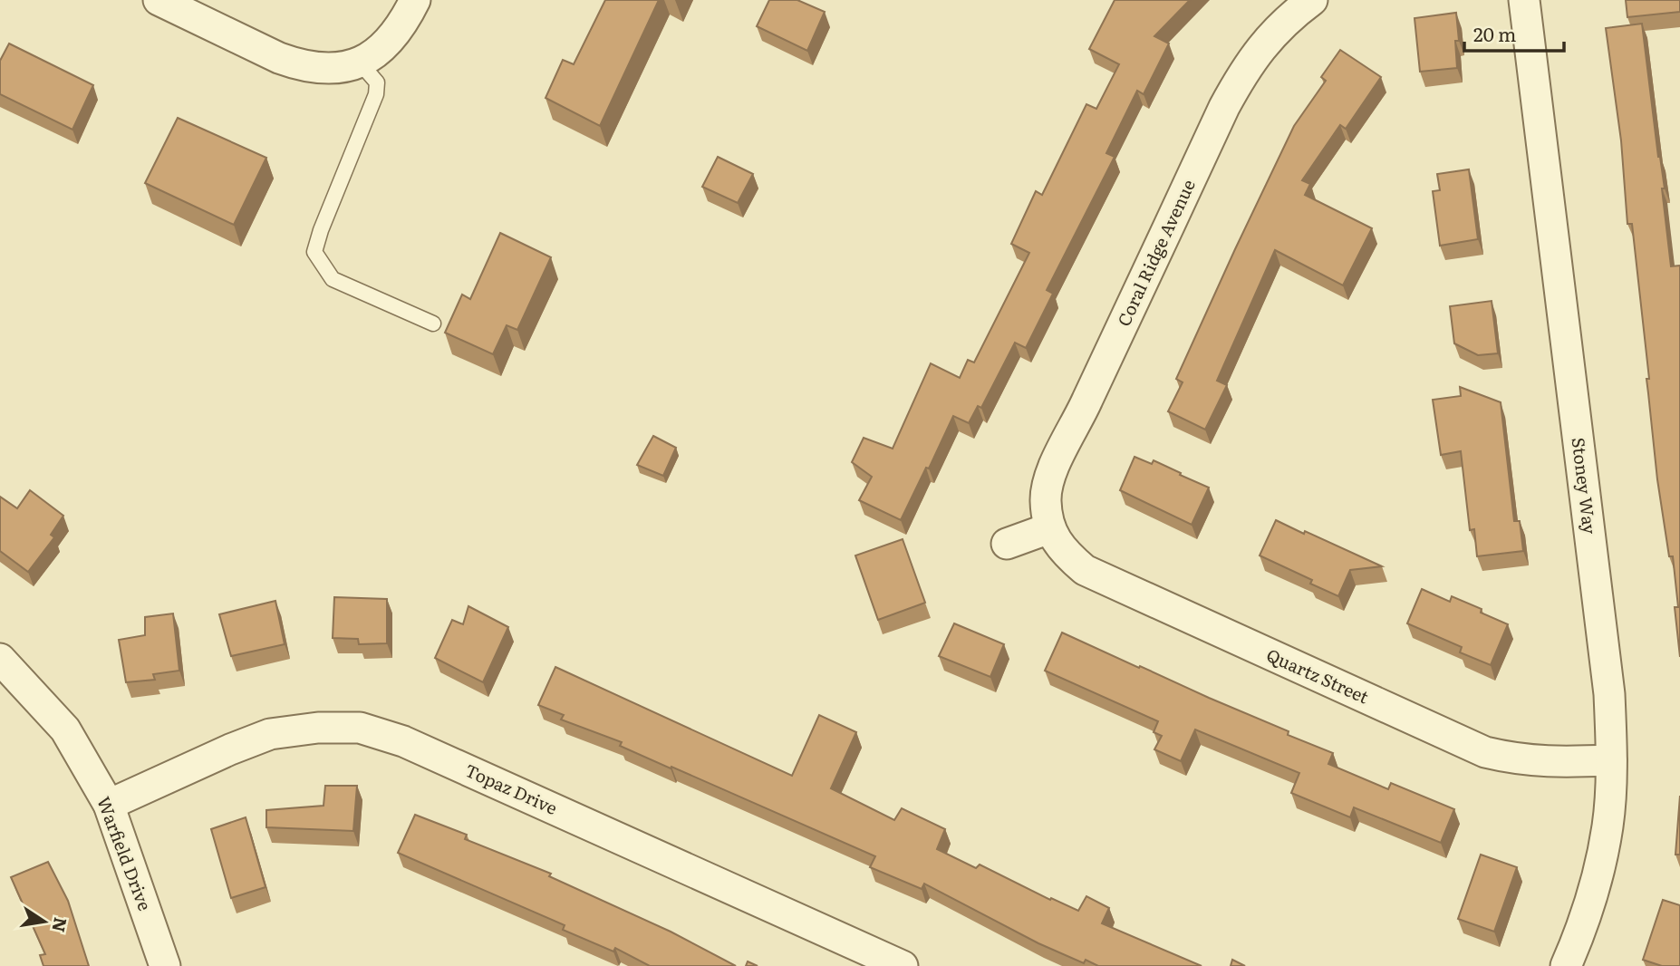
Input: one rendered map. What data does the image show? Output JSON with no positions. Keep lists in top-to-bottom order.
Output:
{
  "streets": {
    "street": [
      "Coral Ridge Avenue",
      "Stoney Way",
      "Quartz Street",
      "Topaz Drive",
      "Warfield Drive"
    ]
  },
  "crossings": [
    ["Coral Ridge Avenue", "Quartz Street"],
    ["Stoney Way", "Quartz Street"],
    ["Topaz Drive", "Warfield Drive"]
  ],
  "scale_bar": "20 m",
  "north": "right"
}
